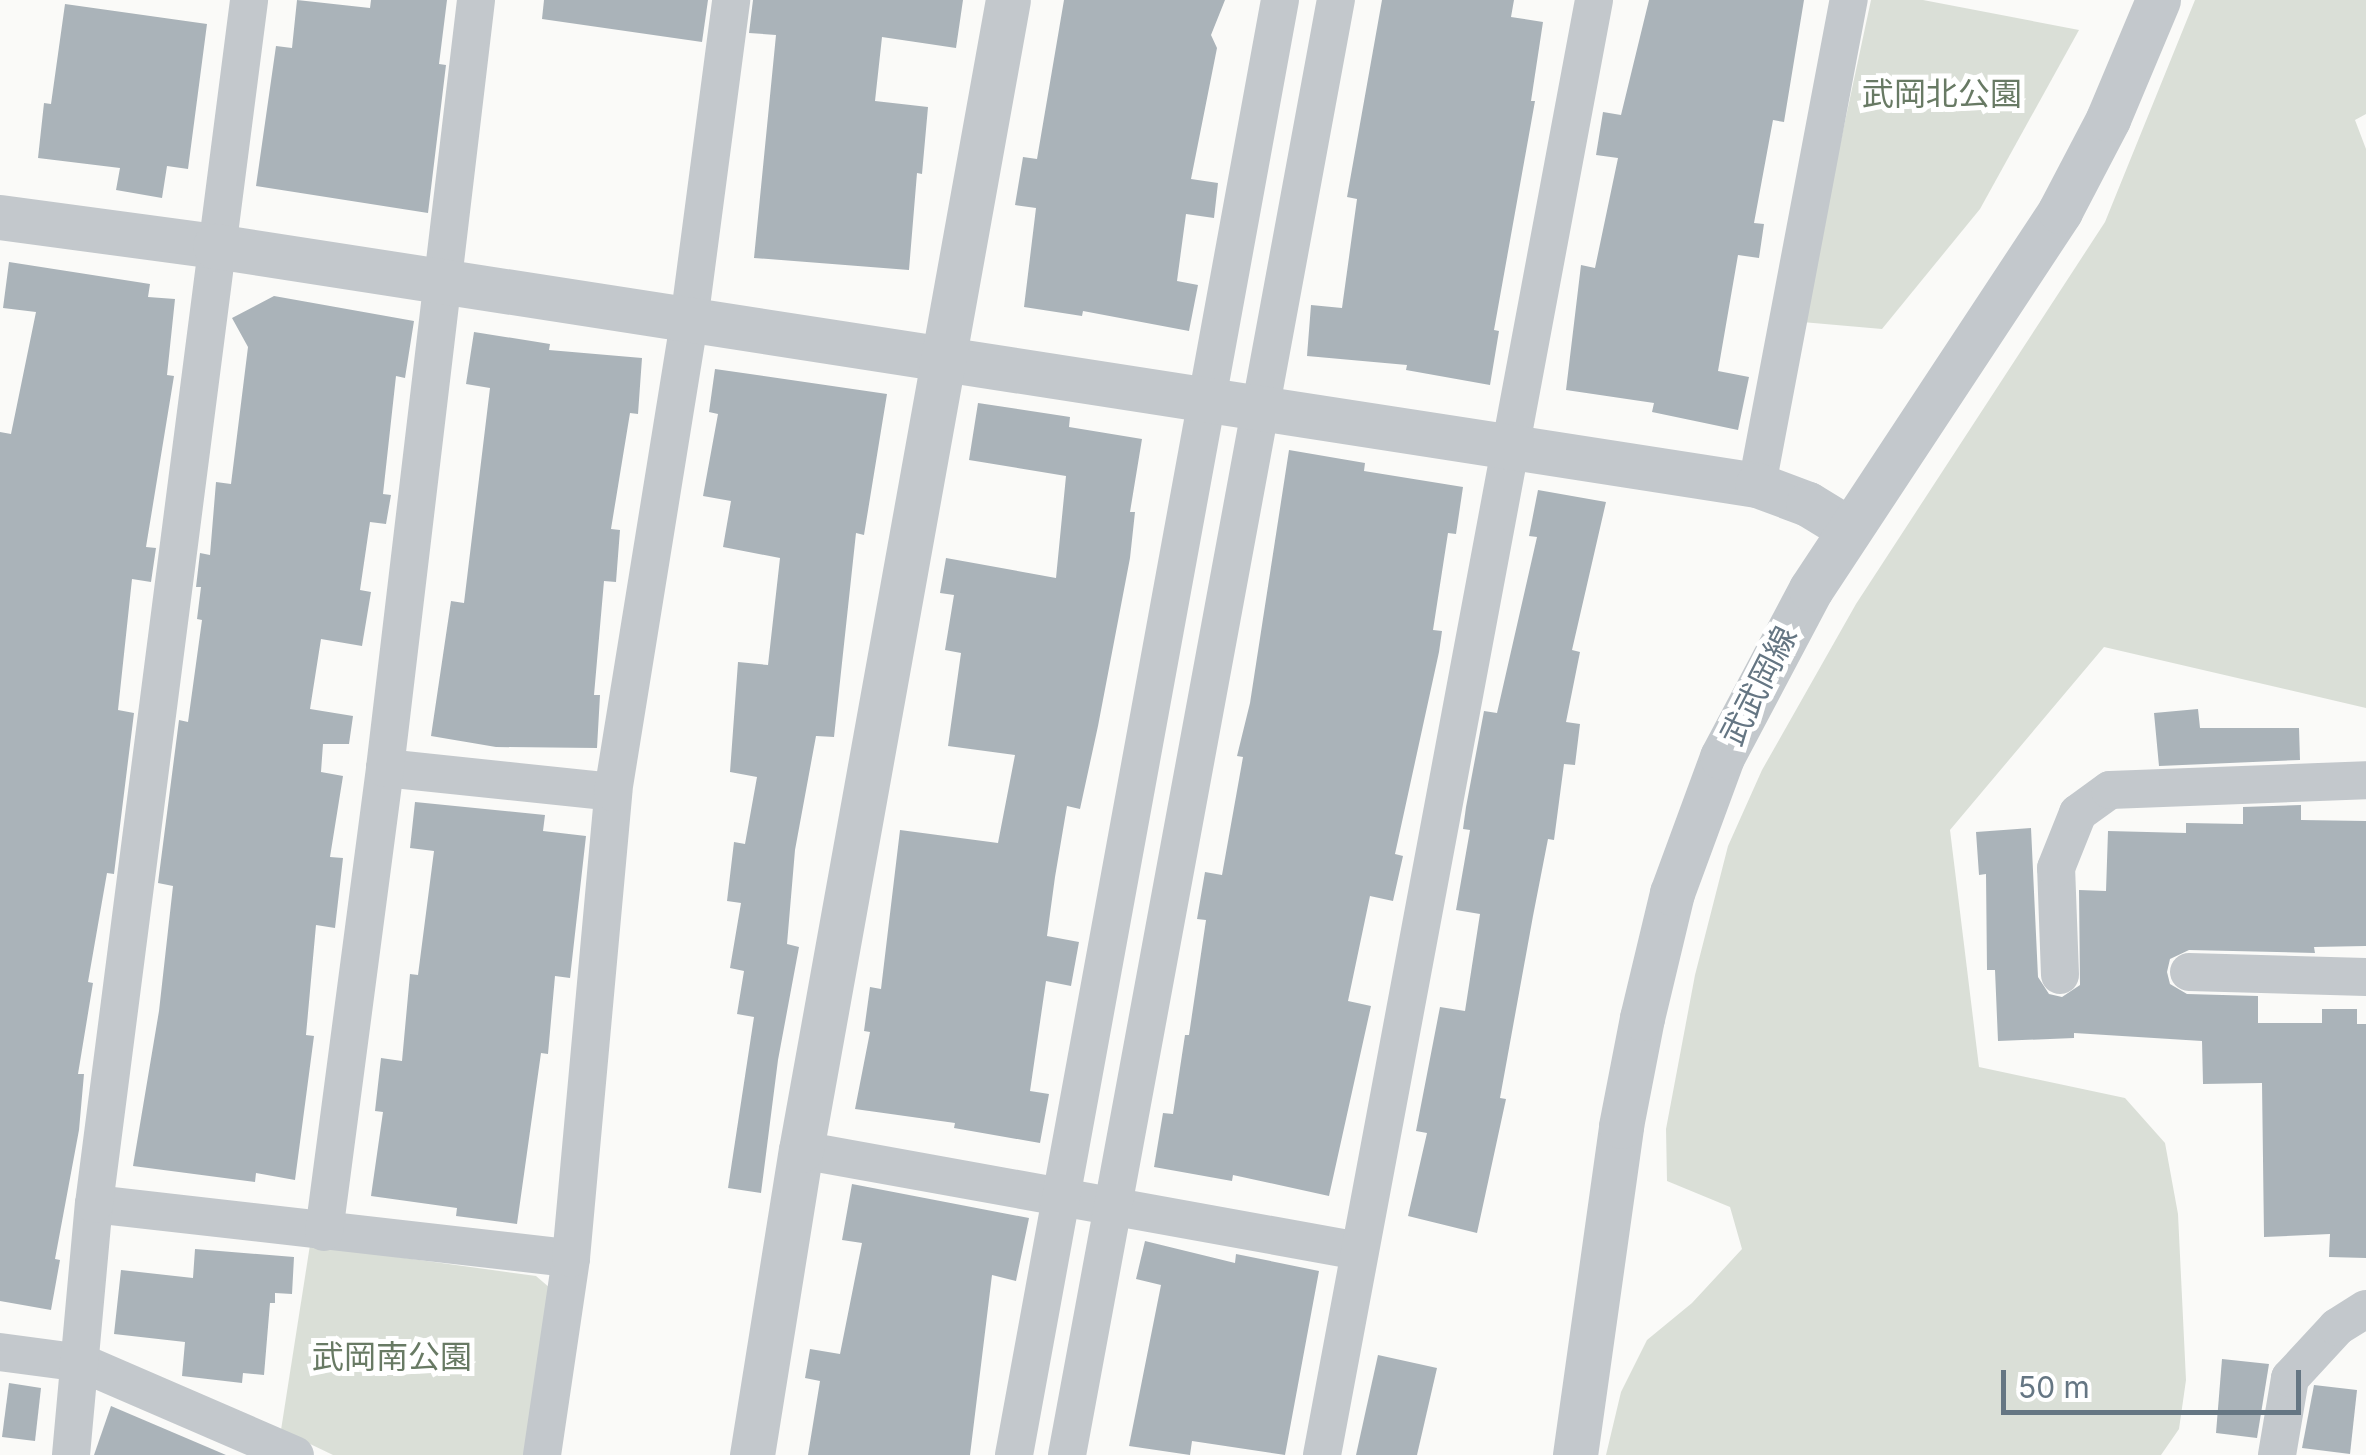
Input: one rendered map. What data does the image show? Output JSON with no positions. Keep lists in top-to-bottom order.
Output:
{
  "streets": {
    "street": ["武武岡線"]
  },
  "parks": ["武岡北公園", "武岡南公園"],
  "scale_bar": "50 m"
}
